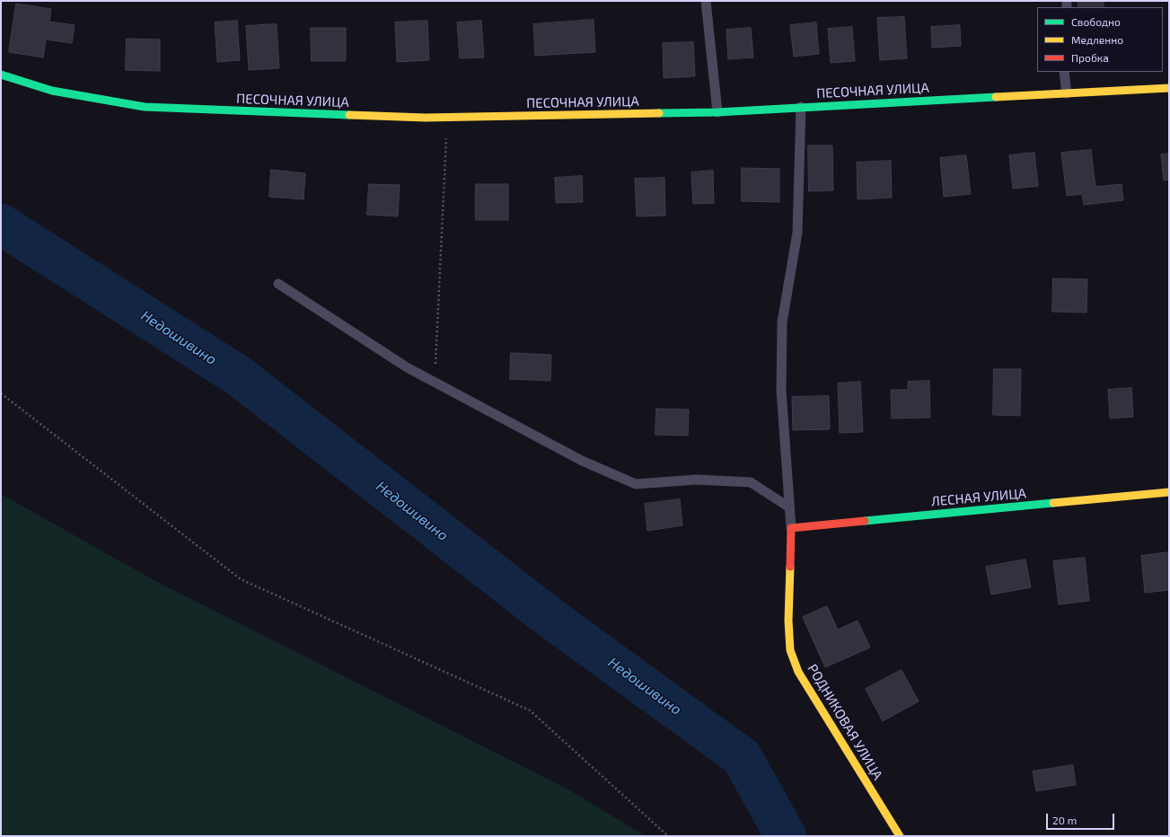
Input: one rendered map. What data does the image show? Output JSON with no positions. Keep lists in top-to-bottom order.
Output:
{
  "streets": {
    "street": ["ПЕСОЧНАЯ УЛИЦА", "ЛЕСНАЯ УЛИЦА", "РОДНИКОВАЯ УЛИЦА"]
  },
  "crossings": [
    ["ЛЕСНАЯ УЛИЦА", "РОДНИКОВАЯ УЛИЦА"]
  ],
  "water": ["Недошивино"],
  "legend": ["Свободно", "Медленно", "Пробка"],
  "scale_bar": "20 m"
}
